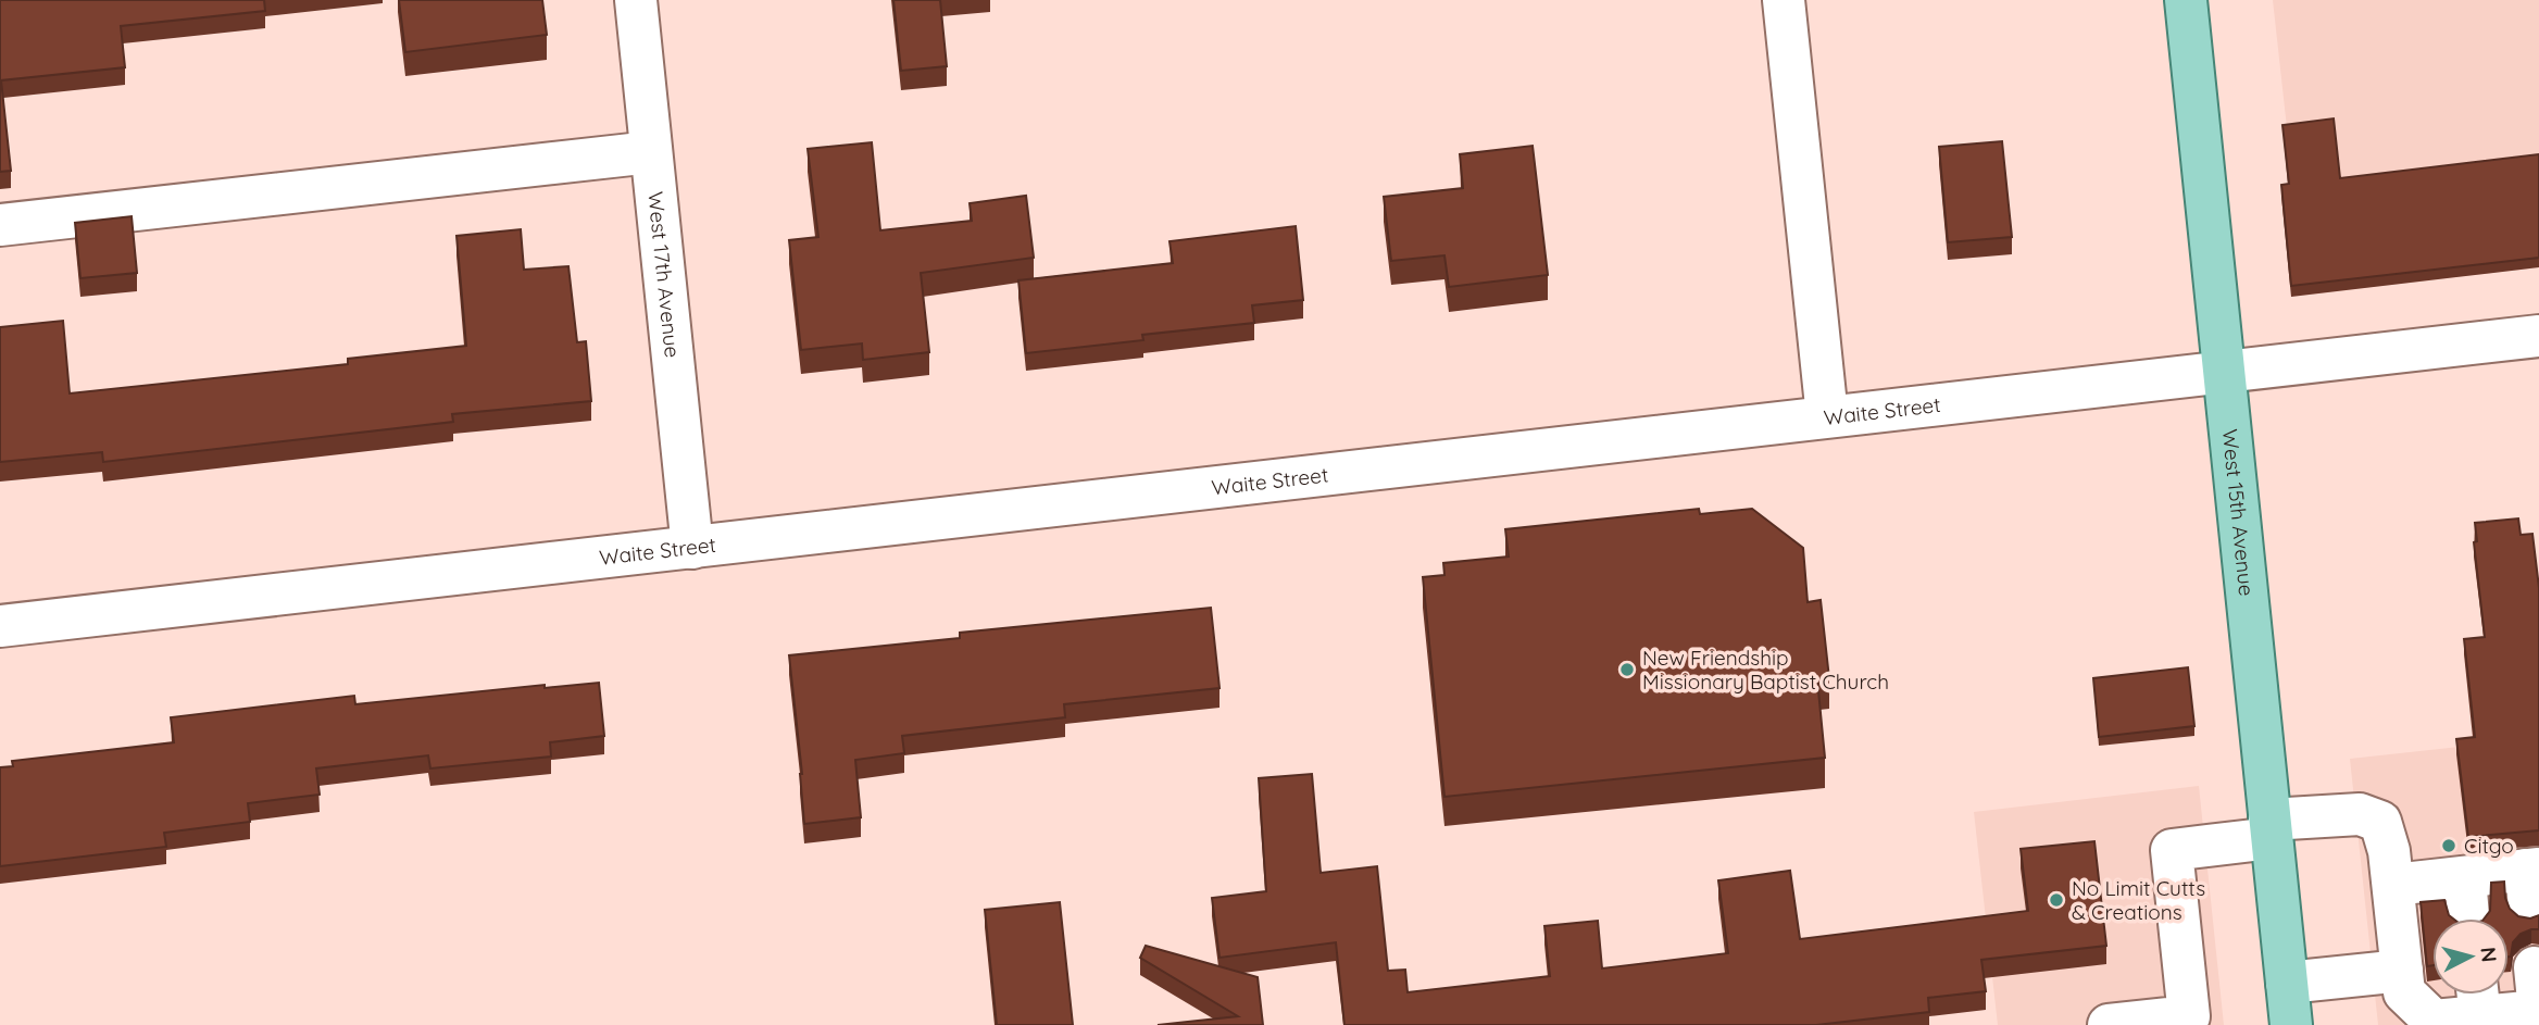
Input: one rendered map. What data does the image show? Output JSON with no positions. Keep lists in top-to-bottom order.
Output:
{
  "streets": {
    "main road": ["West 15th Avenue"],
    "street": ["West 17th Avenue", "Waite Street"]
  },
  "crossings": [
    ["West 17th Avenue", "Waite Street"],
    ["Waite Street", "West 15th Avenue"]
  ],
  "places": ["New Friendship Missionary Baptist Church", "Citgo", "No Limit Cutts & Creations"],
  "north": "right"
}
